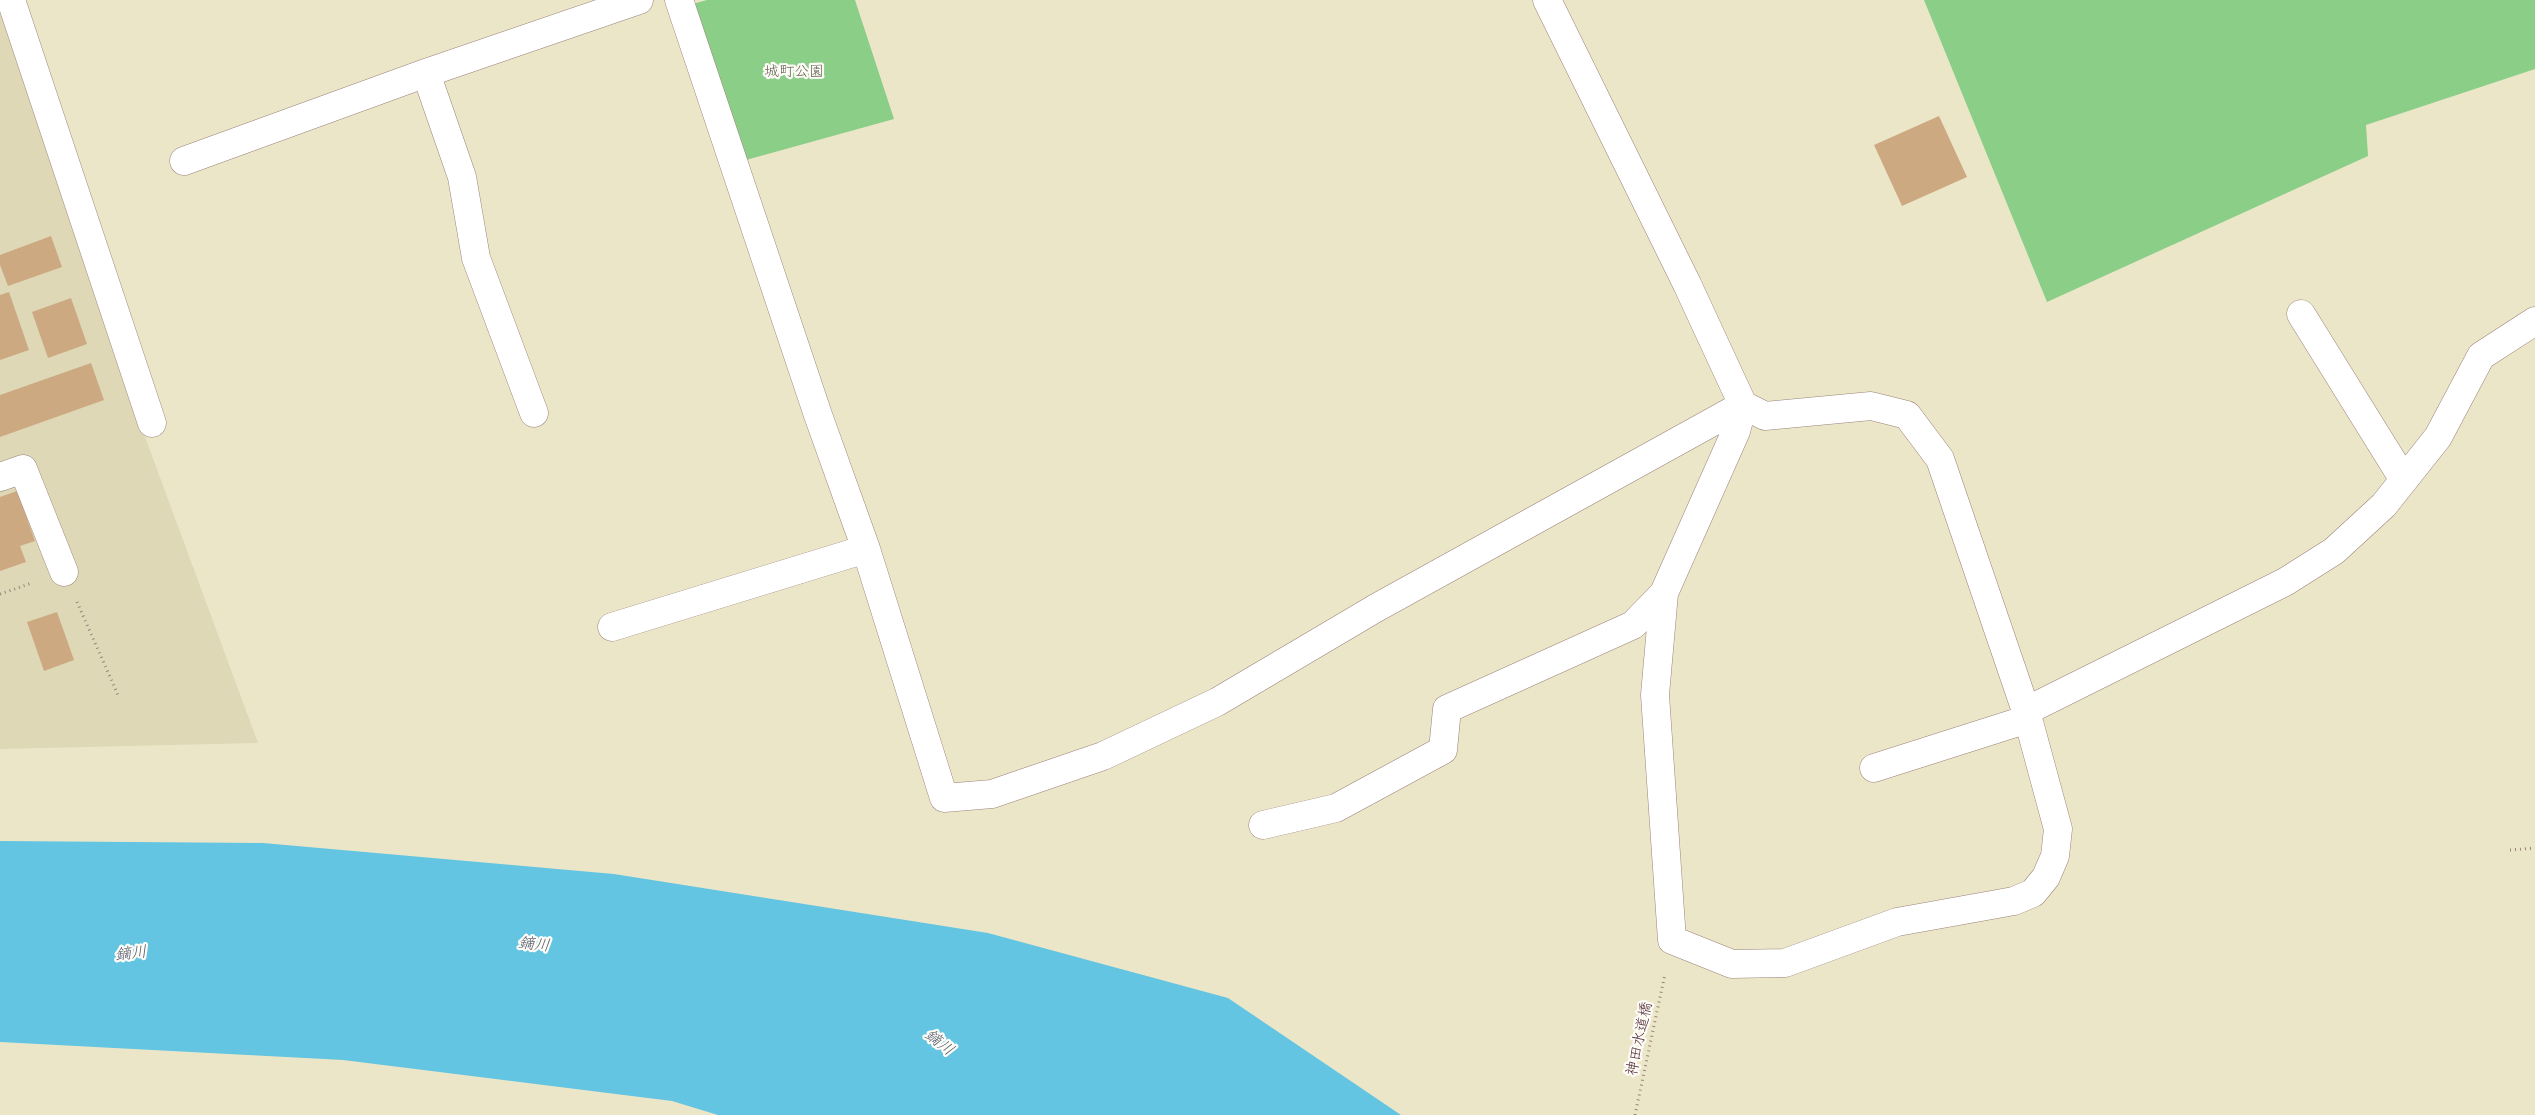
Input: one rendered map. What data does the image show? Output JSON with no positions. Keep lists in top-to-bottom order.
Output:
{
  "streets": {
    "path": ["神田水道橋"]
  },
  "water": ["鏑川"],
  "parks": ["城町公園"]
}
